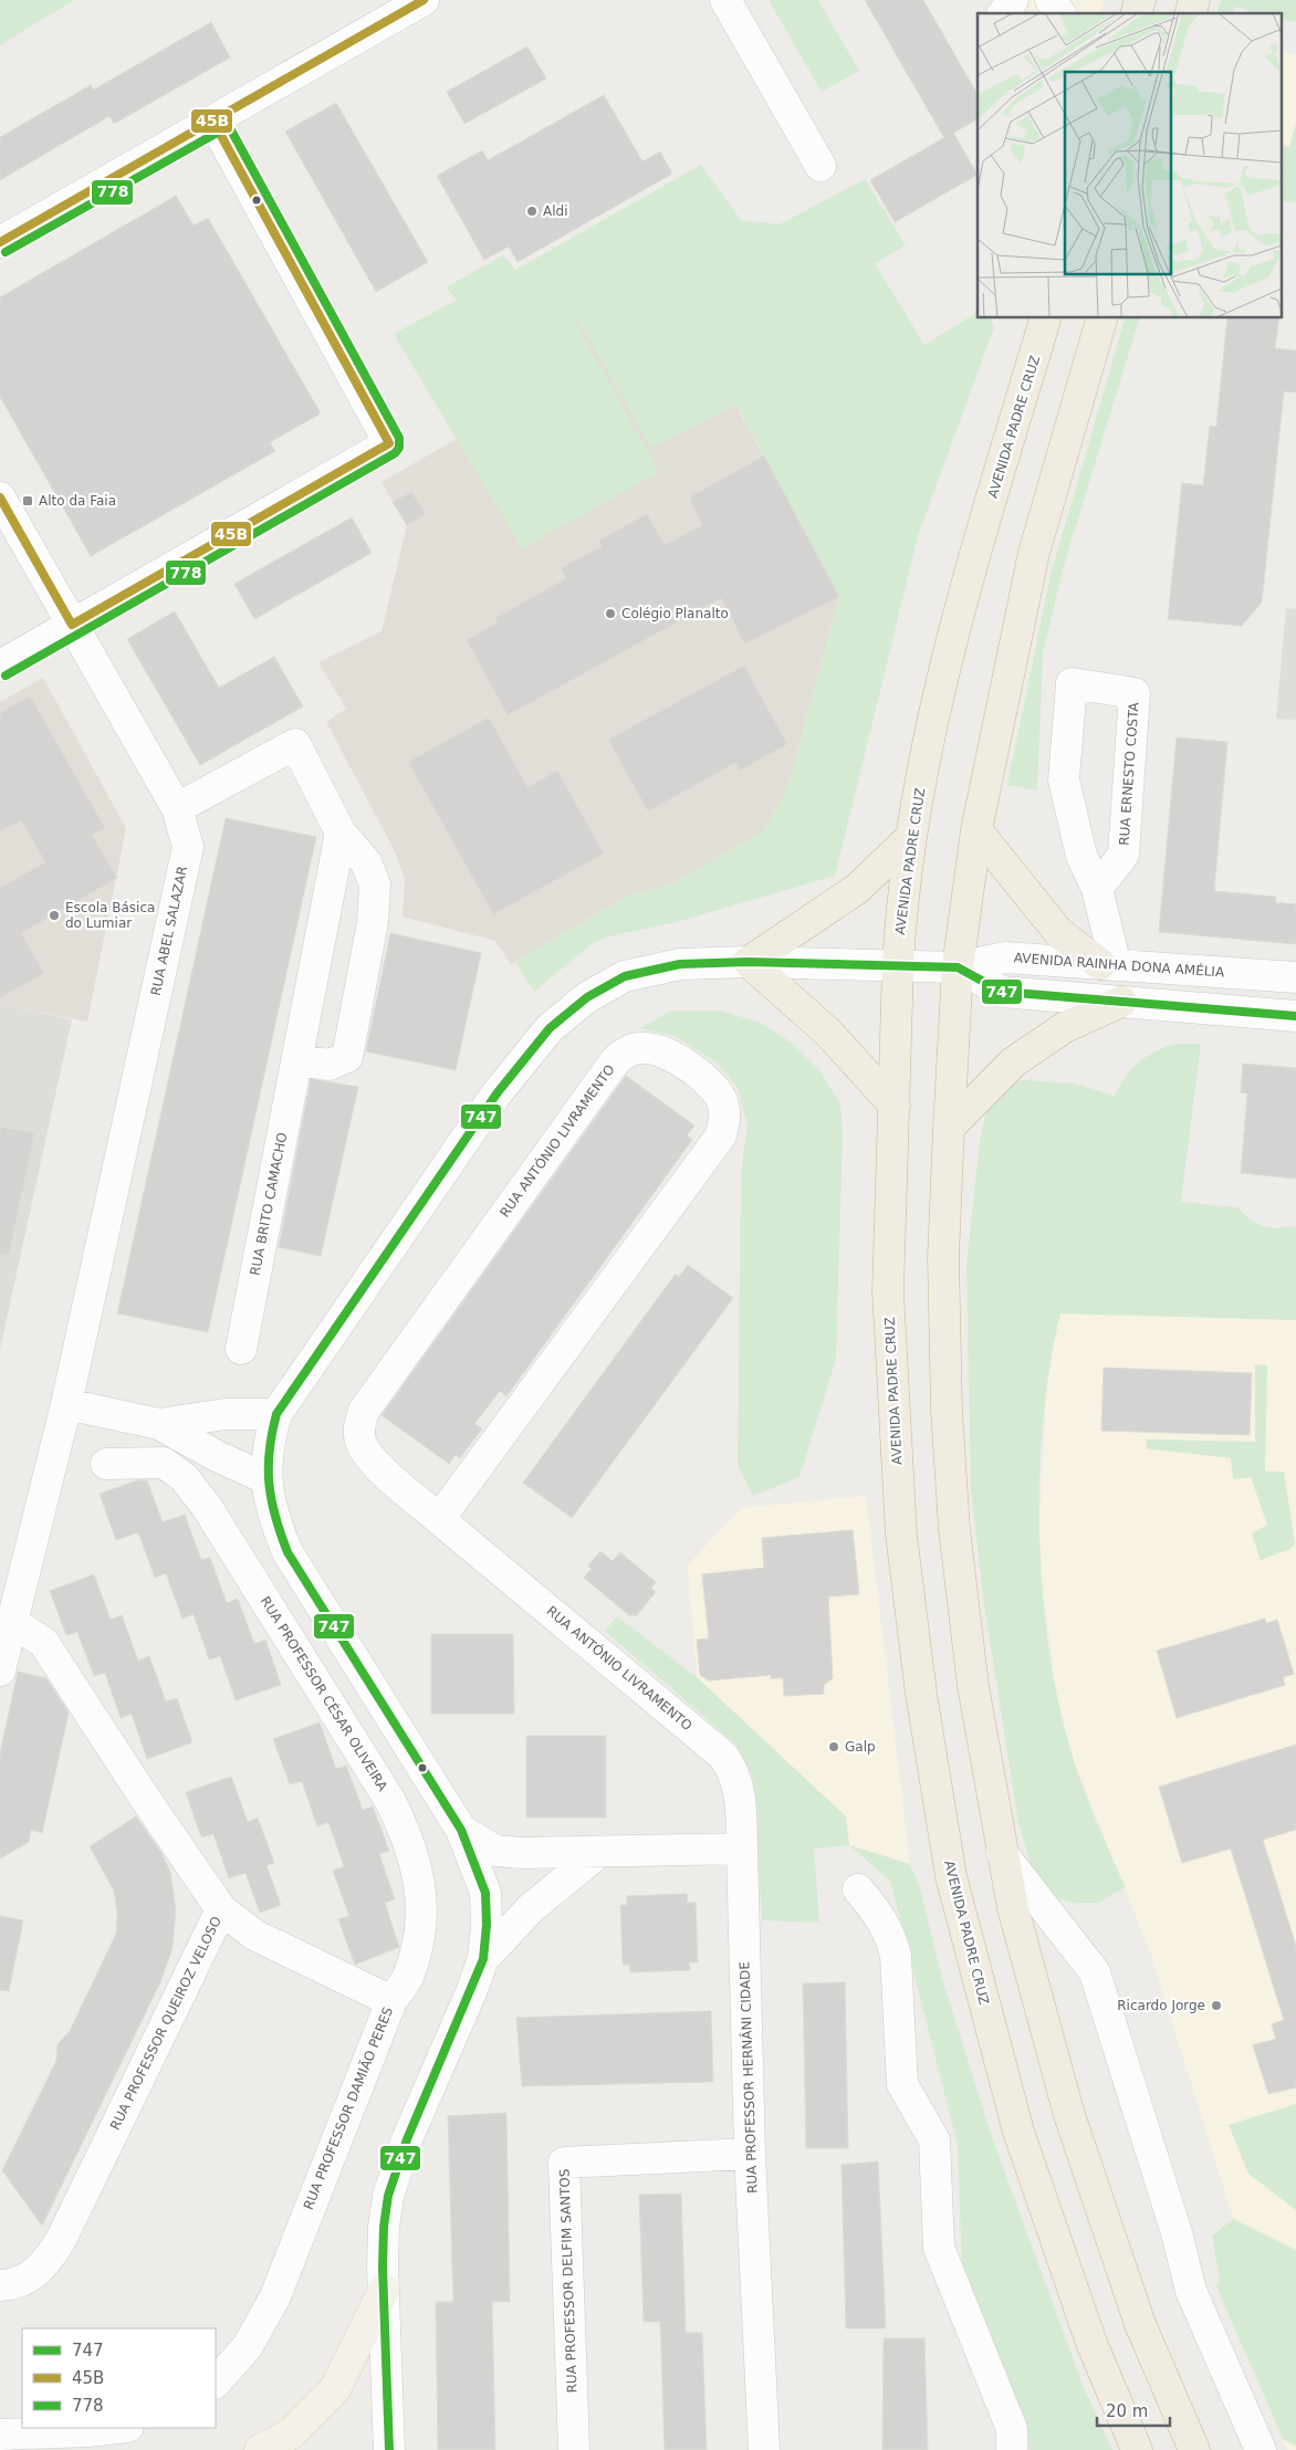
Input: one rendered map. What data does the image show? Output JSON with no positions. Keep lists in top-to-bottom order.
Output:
{
  "streets": {
    "highway": ["AVENIDA PADRE CRUZ"],
    "street": [
      "RUA ERNESTO COSTA",
      "RUA ABEL SALAZAR",
      "AVENIDA RAINHA DONA AMÉLIA",
      "RUA ANTÓNIO LIVRAMENTO",
      "RUA BRITO CAMACHO",
      "RUA PROFESSOR CÉSAR OLIVEIRA",
      "RUA PROFESSOR QUEIROZ VELOSO",
      "RUA PROFESSOR HERNÂNI CIDADE",
      "RUA PROFESSOR DAMIÃO PERES",
      "RUA PROFESSOR DELFIM SANTOS"
    ]
  },
  "crossings": [
    ["RUA ERNESTO COSTA", "AVENIDA RAINHA DONA AMÉLIA"],
    ["RUA ABEL SALAZAR", "RUA PROFESSOR QUEIROZ VELOSO"],
    ["RUA ANTÓNIO LIVRAMENTO", "RUA PROFESSOR HERNÂNI CIDADE"],
    ["RUA PROFESSOR CÉSAR OLIVEIRA", "RUA PROFESSOR DAMIÃO PERES"],
    ["RUA PROFESSOR QUEIROZ VELOSO", "RUA PROFESSOR DAMIÃO PERES"],
    ["RUA PROFESSOR HERNÂNI CIDADE", "RUA PROFESSOR DELFIM SANTOS"]
  ],
  "places": {
    "other": [
      "Aldi",
      "Colégio Planalto",
      "Escola Básica do Lumiar",
      "Galp",
      "Ricardo Jorge"
    ],
    "transit": ["Alto da Faia"]
  },
  "lines": ["transit line 45B", "transit line 778", "transit line 747"],
  "legend": ["747", "45B", "778"],
  "scale_bar": "20 m"
}
